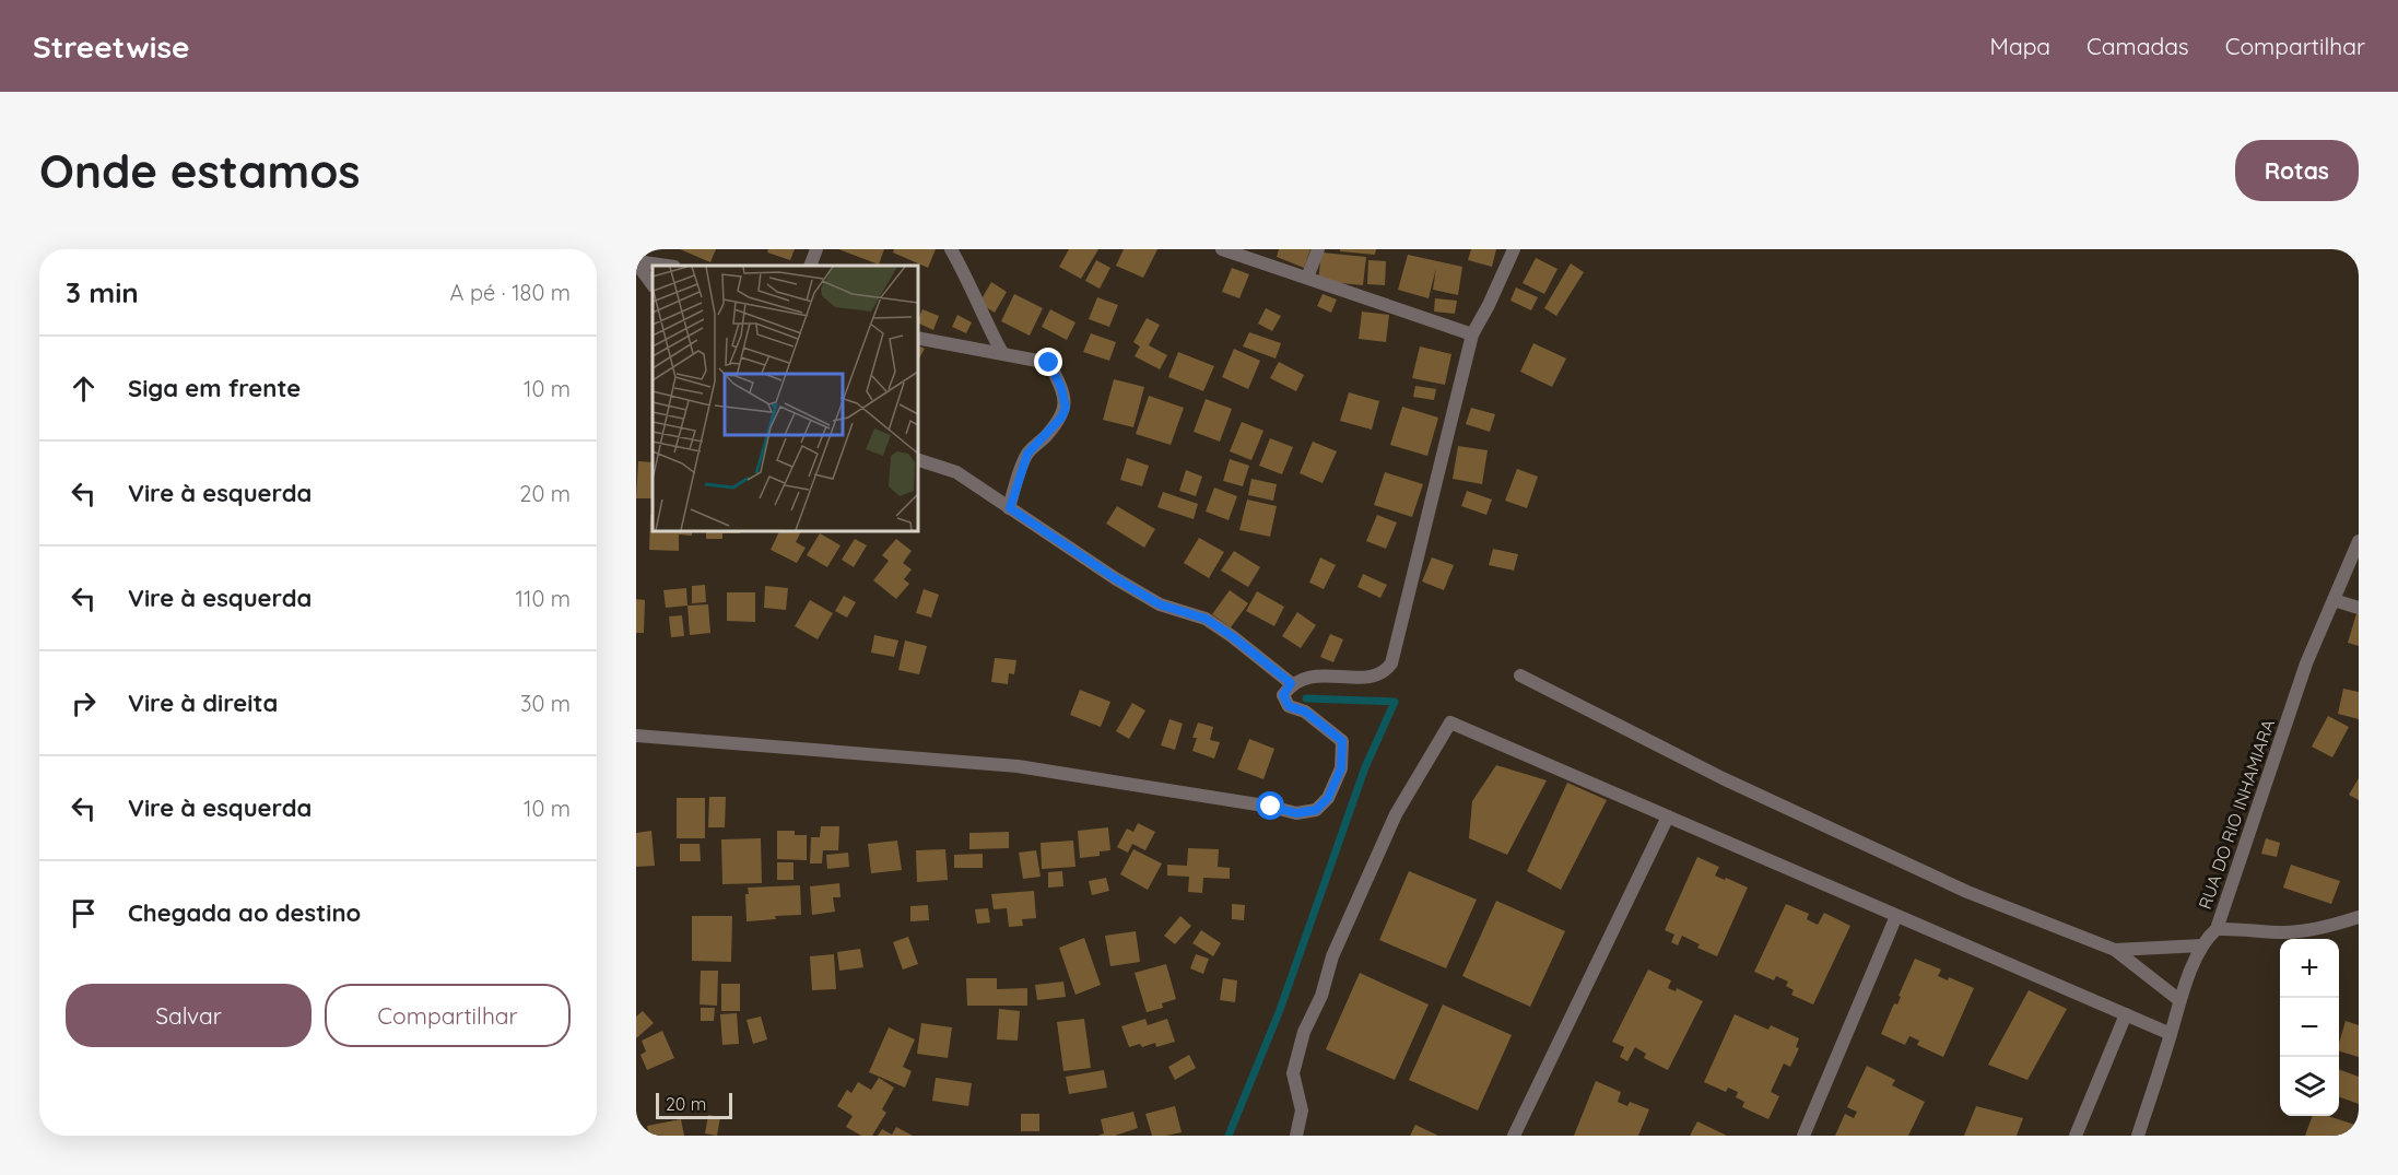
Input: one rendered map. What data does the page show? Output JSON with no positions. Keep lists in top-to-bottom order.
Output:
{
  "streets": {
    "street": ["RUA DO RIO INHAMIARA"]
  },
  "scale_bar": "20 m",
  "page": {
    "header": "Streetwise",
    "nav": ["Mapa", "Camadas", "Compartilhar"],
    "buttons": [
      "Rotas",
      ["Salvar", "Compartilhar"]
    ],
    "title": "Onde estamos",
    "heading": ["3 min", "A pé · 180 m"],
    "list": [
      ["Siga em frente", "10 m"],
      ["Vire à esquerda", "20 m"],
      ["Vire à esquerda", "110 m"],
      ["Vire à direita", "30 m"],
      ["Vire à esquerda", "10 m"],
      "Chegada ao destino"
    ],
    "map_buttons": ["+", "−"],
    "scale": "20 m"
  }
}
